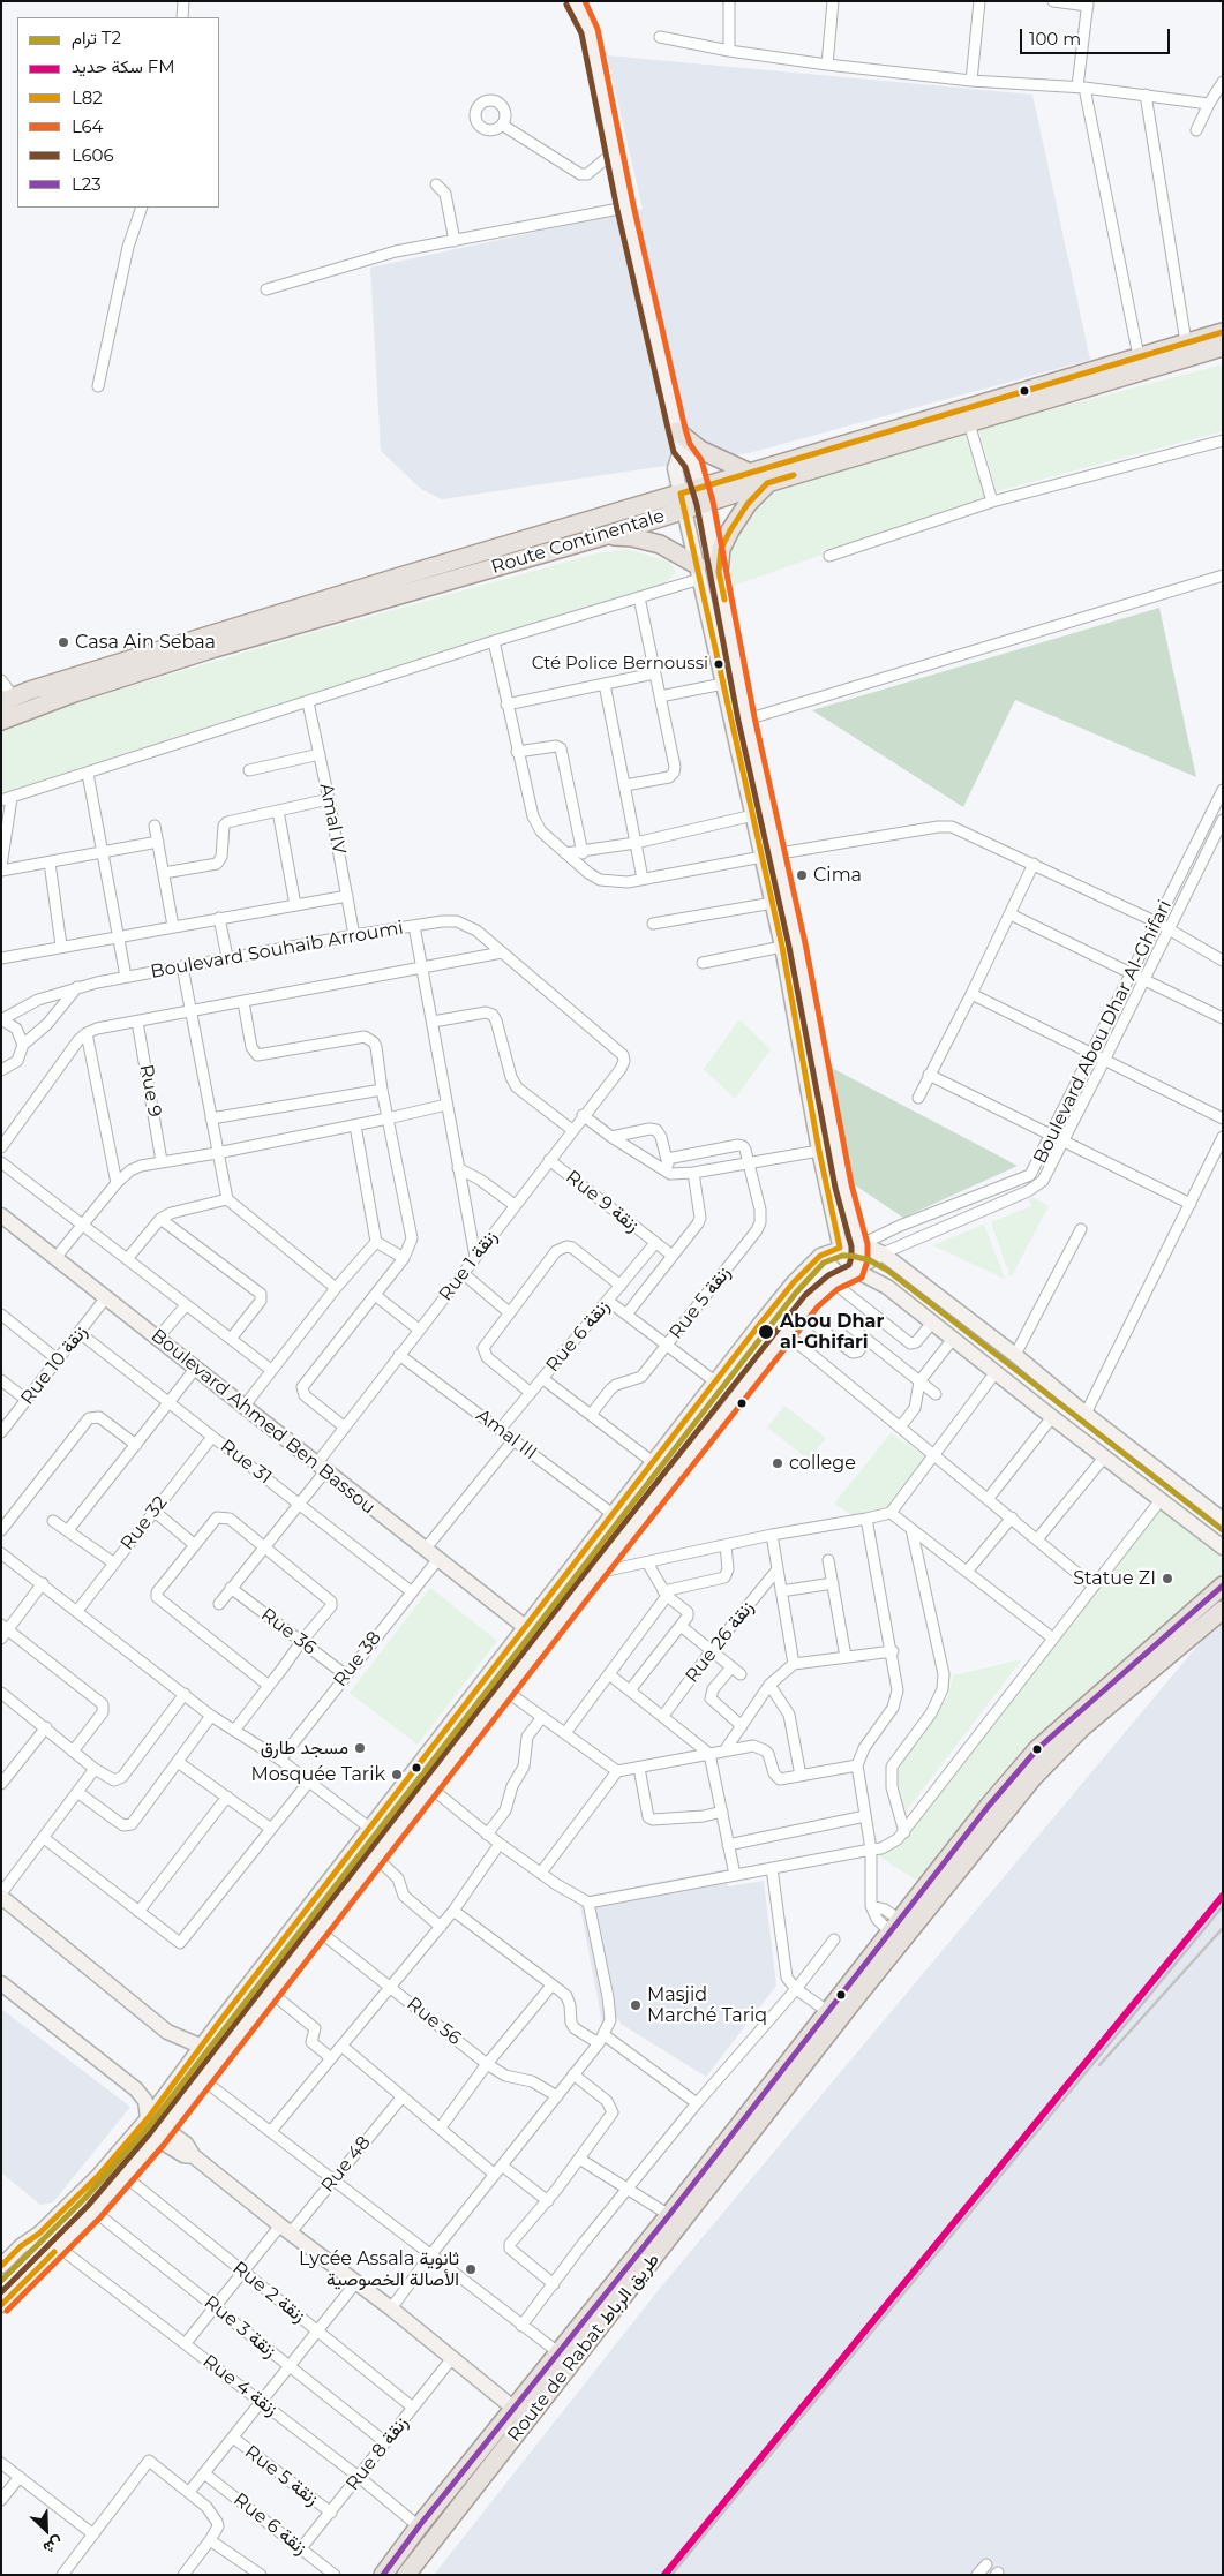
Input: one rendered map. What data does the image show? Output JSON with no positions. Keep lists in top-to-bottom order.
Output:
{
  "streets": {
    "main road": ["Route Continentale", "Route de Rabat طريق الرباط"],
    "street": [
      "Amal IV",
      "Boulevard Souhaib Arroumi",
      "Boulevard Abou Dhar Al-Ghifari",
      "Rue 9",
      "Rue 9 زنقة",
      "Rue 1 زنقة",
      "Rue 5 زنقة",
      "Rue 6 زنقة",
      "Rue 10 زنقة",
      "Boulevard Ahmed Ben Bassou",
      "Amal III",
      "Rue 31",
      "Rue 32",
      "Rue 36",
      "Rue 26 زنقة",
      "Rue 38",
      "Rue 56",
      "Rue 48",
      "Rue 2 زنقة",
      "Rue 3 زنقة",
      "Rue 4 زنقة",
      "Rue 8 زنقة"
    ]
  },
  "crossings": [
    ["Amal IV", "Boulevard Souhaib Arroumi"],
    ["Boulevard Souhaib Arroumi", "Rue 1 زنقة"],
    ["Boulevard Abou Dhar Al-Ghifari", "Boulevard Ahmed Ben Bassou"],
    ["Boulevard Abou Dhar Al-Ghifari", "Amal III"],
    ["Boulevard Abou Dhar Al-Ghifari", "Rue 56"],
    ["Boulevard Abou Dhar Al-Ghifari", "Rue 2 زنقة"],
    ["Boulevard Abou Dhar Al-Ghifari", "Rue 3 زنقة"],
    ["Boulevard Abou Dhar Al-Ghifari", "Rue 4 زنقة"],
    ["Rue 9 زنقة", "Rue 1 زنقة"],
    ["Rue 9 زنقة", "Rue 6 زنقة"],
    ["Rue 1 زنقة", "Boulevard Ahmed Ben Bassou"],
    ["Rue 1 زنقة", "Amal III"],
    ["Rue 1 زنقة", "Rue 31"],
    ["Rue 1 زنقة", "Rue 36"],
    ["Rue 5 زنقة", "Rue 8 زنقة"],
    ["Rue 6 زنقة", "Amal III"],
    ["Rue 6 زنقة", "Rue 8 زنقة"],
    ["Rue 10 زنقة", "Boulevard Ahmed Ben Bassou"],
    ["Rue 10 زنقة", "Rue 31"],
    ["Boulevard Ahmed Ben Bassou", "Rue 38"],
    ["Rue 31", "Rue 32"],
    ["Rue 31", "Rue 38"],
    ["Rue 36", "Rue 38"],
    ["Rue 48", "Rue 2 زنقة"],
    ["Rue 48", "Rue 3 زنقة"],
    ["Rue 48", "Rue 4 زنقة"],
    ["Rue 2 زنقة", "Rue 8 زنقة"],
    ["Rue 3 زنقة", "Rue 8 زنقة"],
    ["Route de Rabat طريق الرباط", "Rue 4 زنقة"],
    ["Rue 4 زنقة", "Rue 8 زنقة"]
  ],
  "places": [
    "Casa Ain Sebaa",
    "Cté Police Bernoussi",
    "Cima",
    "Abou Dhar al-Ghifari",
    "college",
    "Statue ZI",
    "مسجد طارق",
    "Mosquée Tarik",
    "Masjid Marché Tariq",
    "Lycée Assala ثانوية الأصالة الخصوصية"
  ],
  "lines": [
    "transit line L64",
    "transit line L606",
    "transit line L82",
    "tram line T2",
    "transit line L23",
    "rail line FM"
  ],
  "legend": [
    "ترام T2",
    "سكة حديد FM",
    "L82",
    "L64",
    "L606",
    "L23"
  ],
  "scale_bar": "100 m",
  "north": "bottom right"
}
